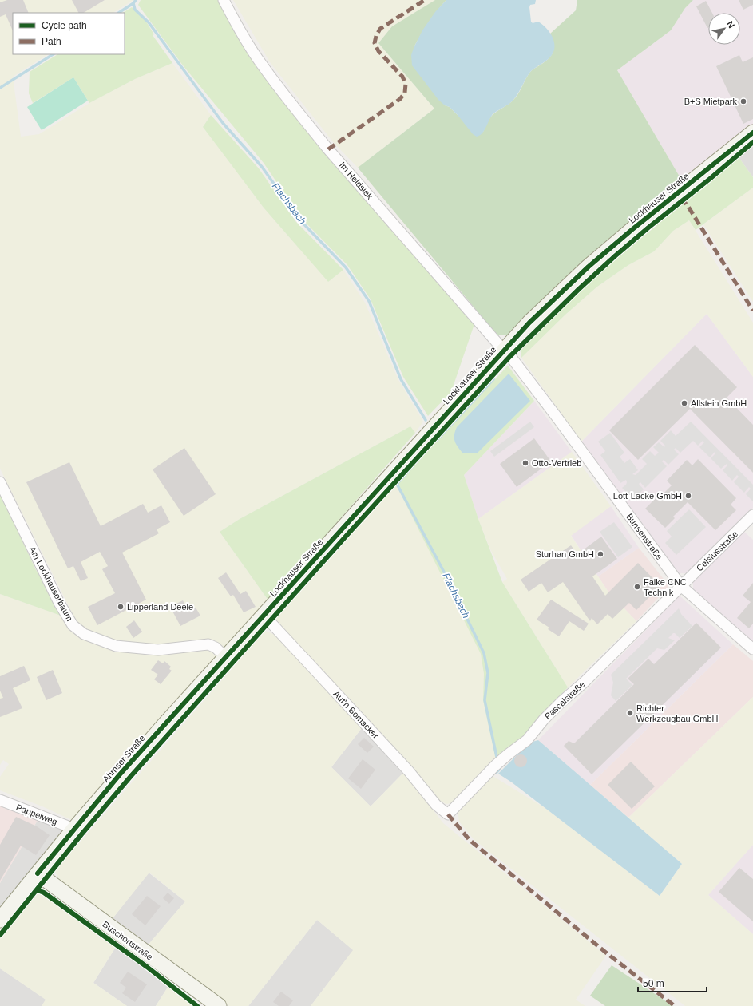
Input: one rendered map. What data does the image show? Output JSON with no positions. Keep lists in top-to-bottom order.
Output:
{
  "streets": {
    "street": [
      "Im Heidsiek",
      "Lockhauser Straße",
      "Bunsenstraße",
      "Celsiusstraße",
      "Am Lockhauserbaum",
      "Pascalstraße",
      "Auf'n Bomacker",
      "Ahmser Straße",
      "Pappelweg",
      "Buschortstraße"
    ]
  },
  "crossings": [
    ["Im Heidsiek", "Lockhauser Straße"],
    ["Im Heidsiek", "Bunsenstraße"],
    ["Lockhauser Straße", "Bunsenstraße"],
    ["Lockhauser Straße", "Am Lockhauserbaum"],
    ["Lockhauser Straße", "Auf'n Bomacker"],
    ["Lockhauser Straße", "Ahmser Straße"],
    ["Bunsenstraße", "Celsiusstraße"],
    ["Bunsenstraße", "Pascalstraße"],
    ["Celsiusstraße", "Pascalstraße"],
    ["Am Lockhauserbaum", "Ahmser Straße"],
    ["Pascalstraße", "Auf'n Bomacker"],
    ["Ahmser Straße", "Pappelweg"],
    ["Ahmser Straße", "Buschortstraße"]
  ],
  "water": ["Flachsbach"],
  "places": [
    "B+S Mietpark",
    "Allstein GmbH",
    "Otto-Vertrieb",
    "Lott-Lacke GmbH",
    "Sturhan GmbH",
    "Falke CNC Technik",
    "Lipperland Deele",
    "Richter Werkzeugbau GmbH"
  ],
  "legend": ["Cycle path", "Path"],
  "scale_bar": "50 m",
  "north": "top right"
}
